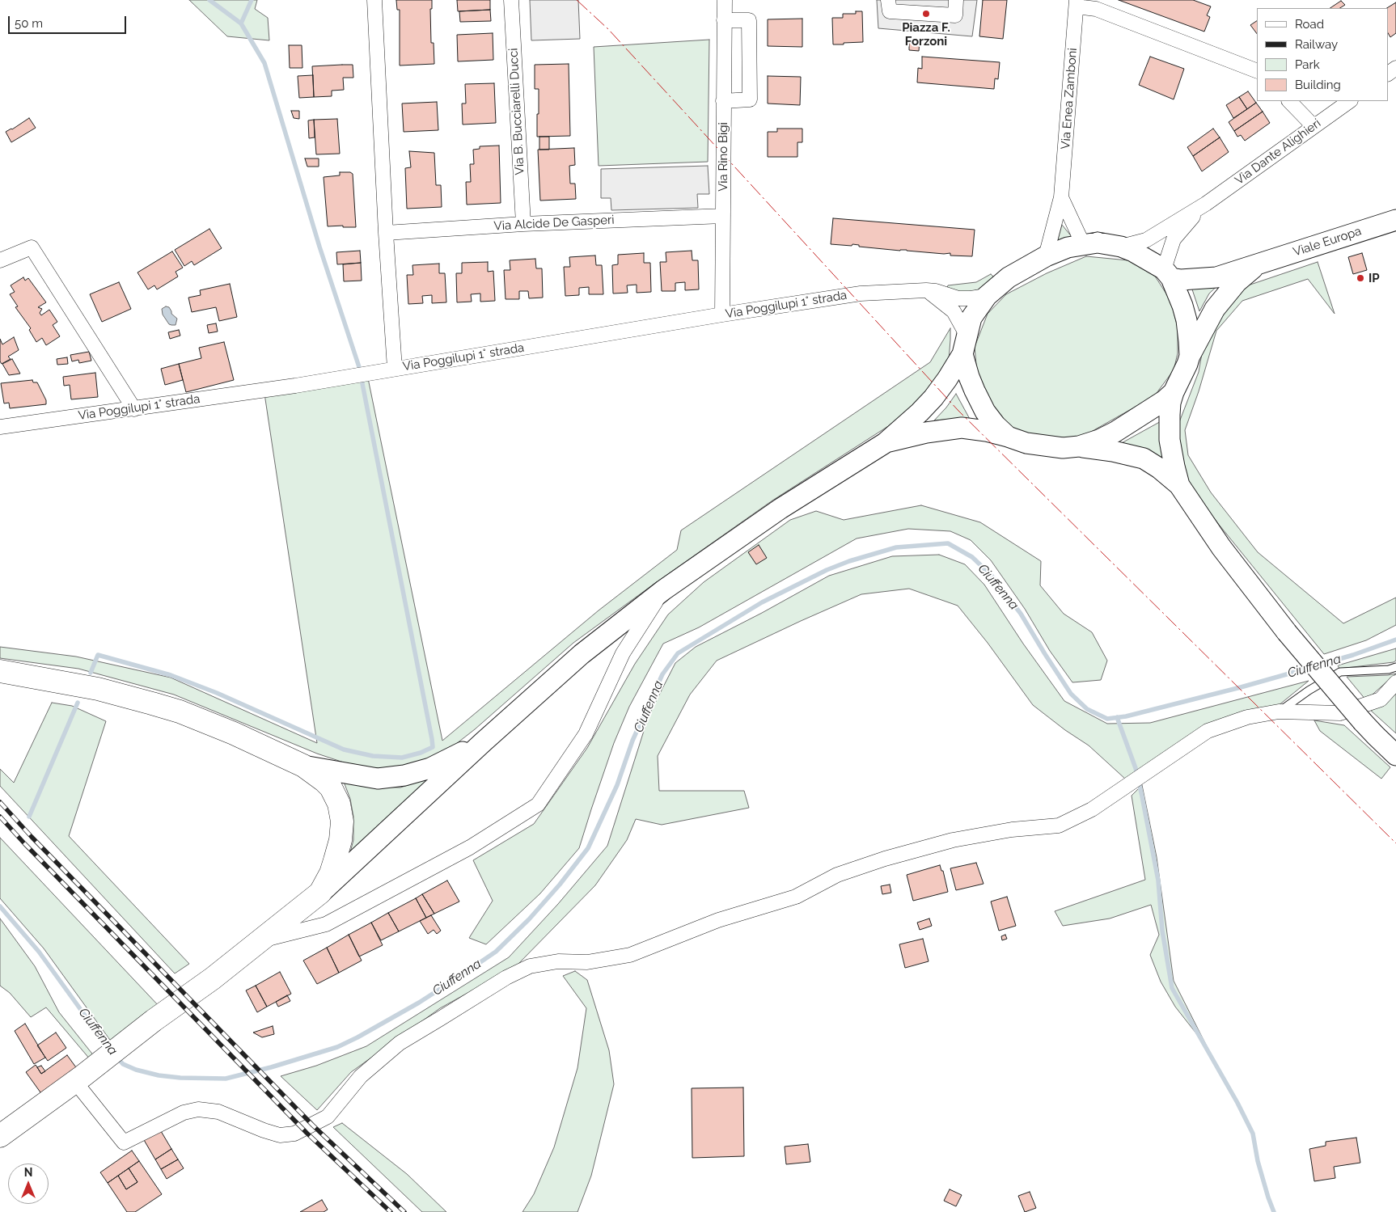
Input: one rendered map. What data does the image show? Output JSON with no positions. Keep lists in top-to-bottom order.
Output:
{
  "streets": {
    "main road": ["Viale Europa"],
    "street": [
      "Via Enea Zamboni",
      "Via B. Bucciarelli Ducci",
      "Via Dante Alighieri",
      "Via Rino Bigi",
      "Via Alcide De Gasperi",
      "Via Poggilupi 1° strada"
    ]
  },
  "crossings": [
    ["Via B. Bucciarelli Ducci", "Via Alcide De Gasperi"],
    ["Via Dante Alighieri", "Viale Europa"],
    ["Via Rino Bigi", "Via Alcide De Gasperi"],
    ["Via Rino Bigi", "Via Poggilupi 1° strada"]
  ],
  "water": ["Ciuffenna"],
  "places": ["Piazza F. Forzoni", "IP"],
  "legend": [
    "Road",
    "Railway",
    "Park",
    "Building"
  ],
  "scale_bar": "50 m",
  "north": "top"
}
